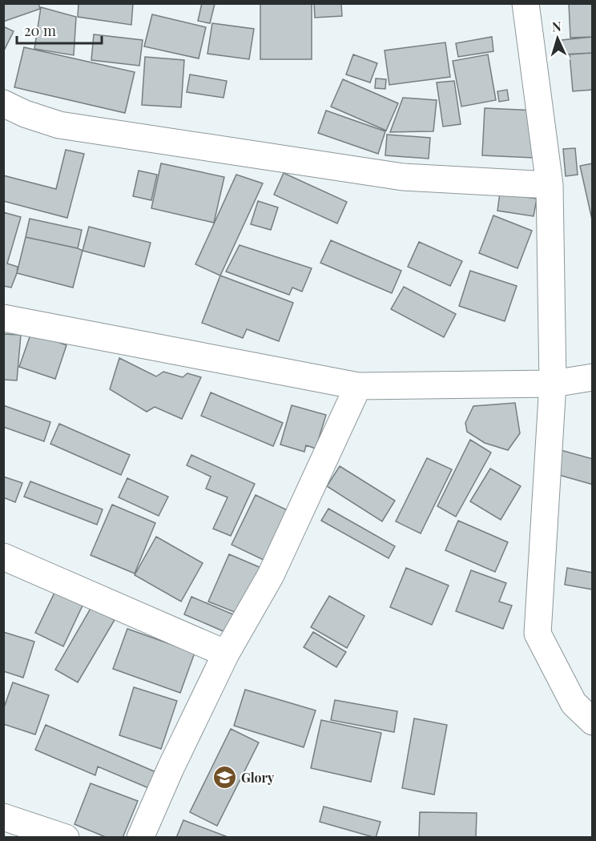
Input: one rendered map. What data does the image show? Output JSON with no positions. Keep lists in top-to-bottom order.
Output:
{
  "places": {
    "school or university": ["Glory"]
  },
  "scale_bar": "20 m",
  "north": "top"
}
